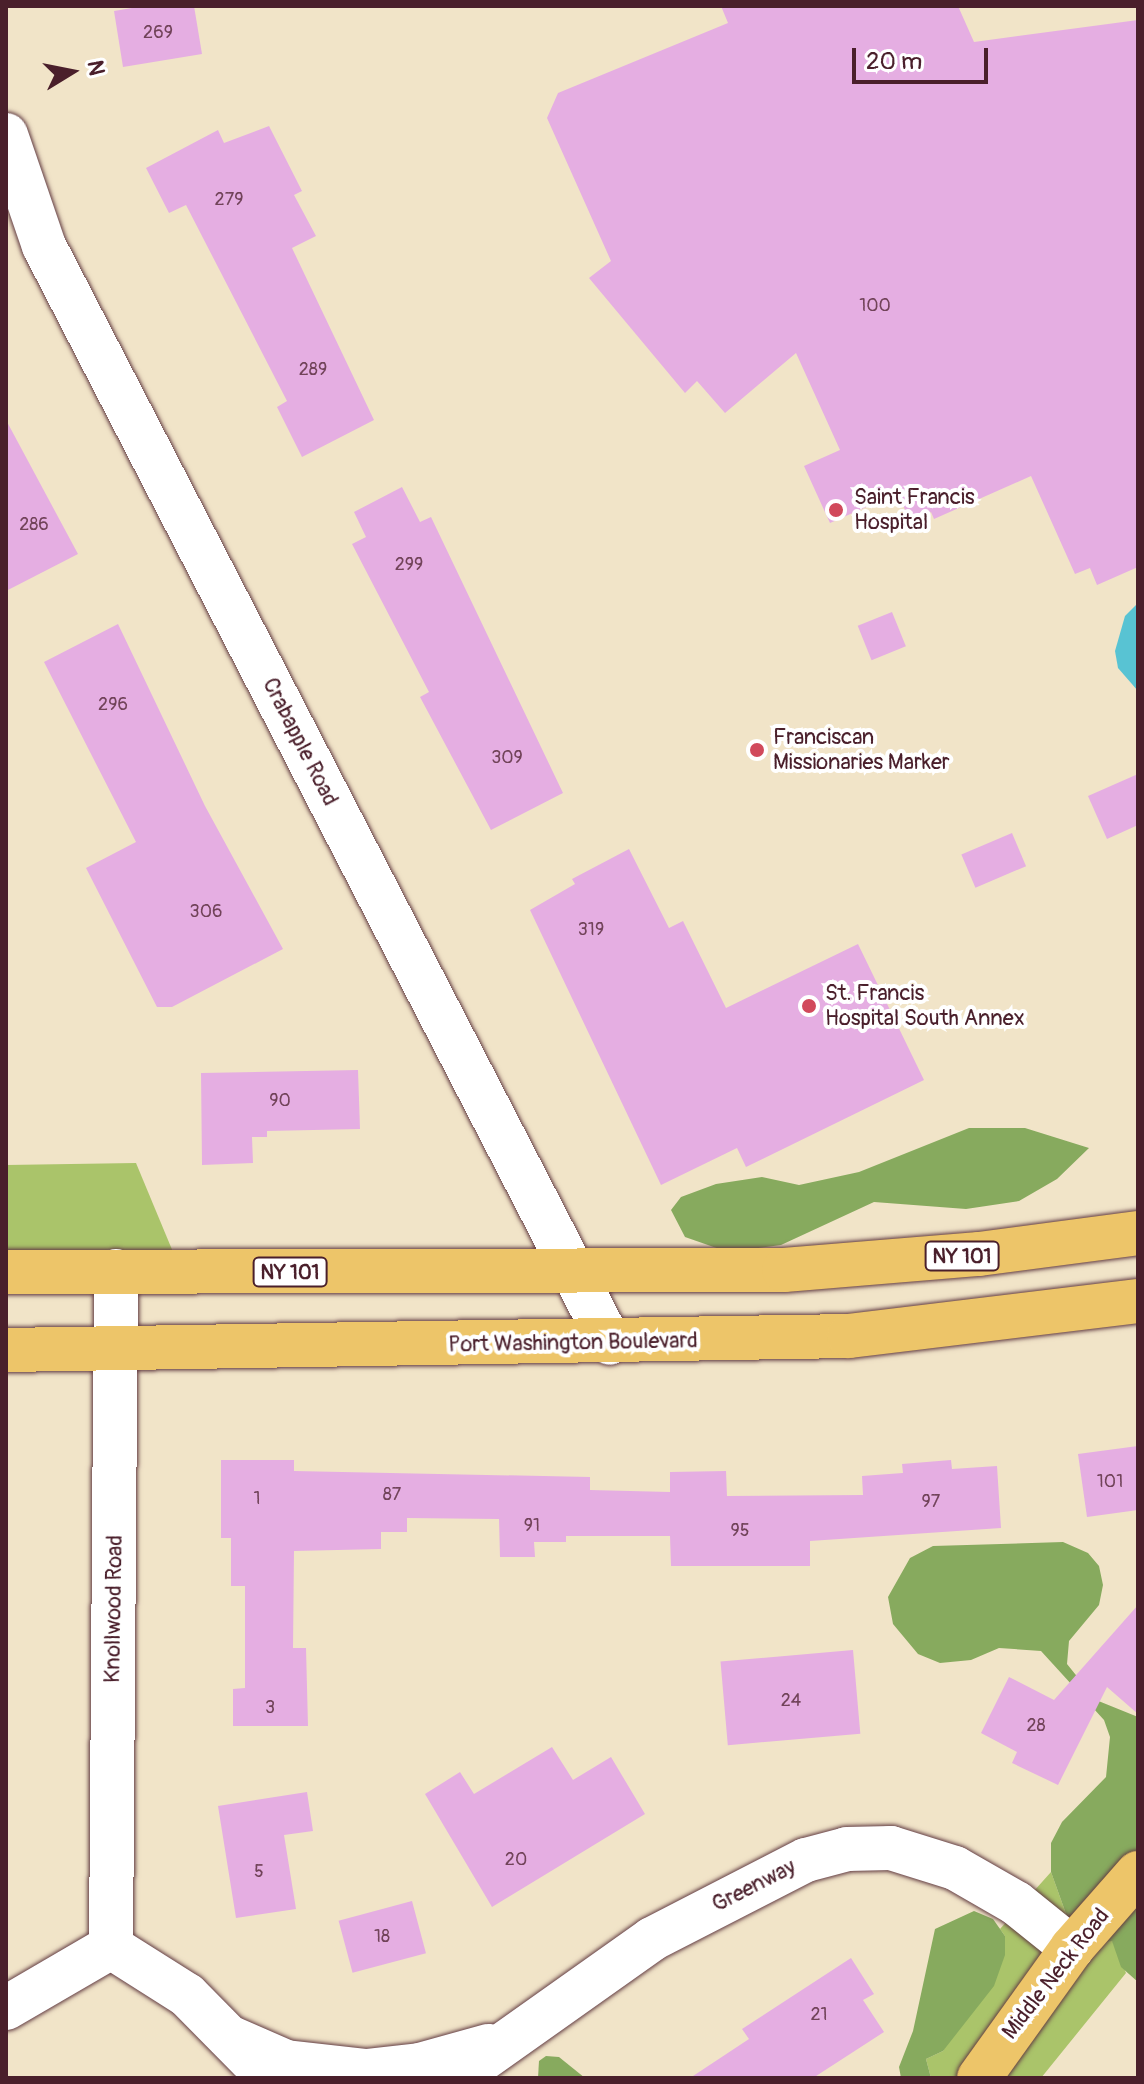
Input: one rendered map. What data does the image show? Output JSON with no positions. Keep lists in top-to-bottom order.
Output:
{
  "streets": {
    "main road": ["NY 101", "Port Washington Boulevard", "Middle Neck Road"],
    "street": ["Crabapple Road", "Knollwood Road", "Greenway"]
  },
  "crossings": [
    ["Crabapple Road", "NY 101"],
    ["Crabapple Road", "Port Washington Boulevard"],
    ["NY 101", "Knollwood Road"],
    ["Port Washington Boulevard", "Knollwood Road"],
    ["Greenway", "Middle Neck Road"]
  ],
  "places": ["Saint Francis Hospital", "Franciscan Missionaries Marker", "St. Francis Hospital South Annex"],
  "house_numbers": [
    "269",
    "279",
    "100",
    "289",
    "286",
    "299",
    "296",
    "309",
    "306",
    "319",
    "90",
    "101",
    "87",
    "1",
    "97",
    "91",
    "95",
    "24",
    "3",
    "28",
    "20",
    "5",
    "18",
    "21"
  ],
  "scale_bar": "20 m",
  "north": "right"
}
